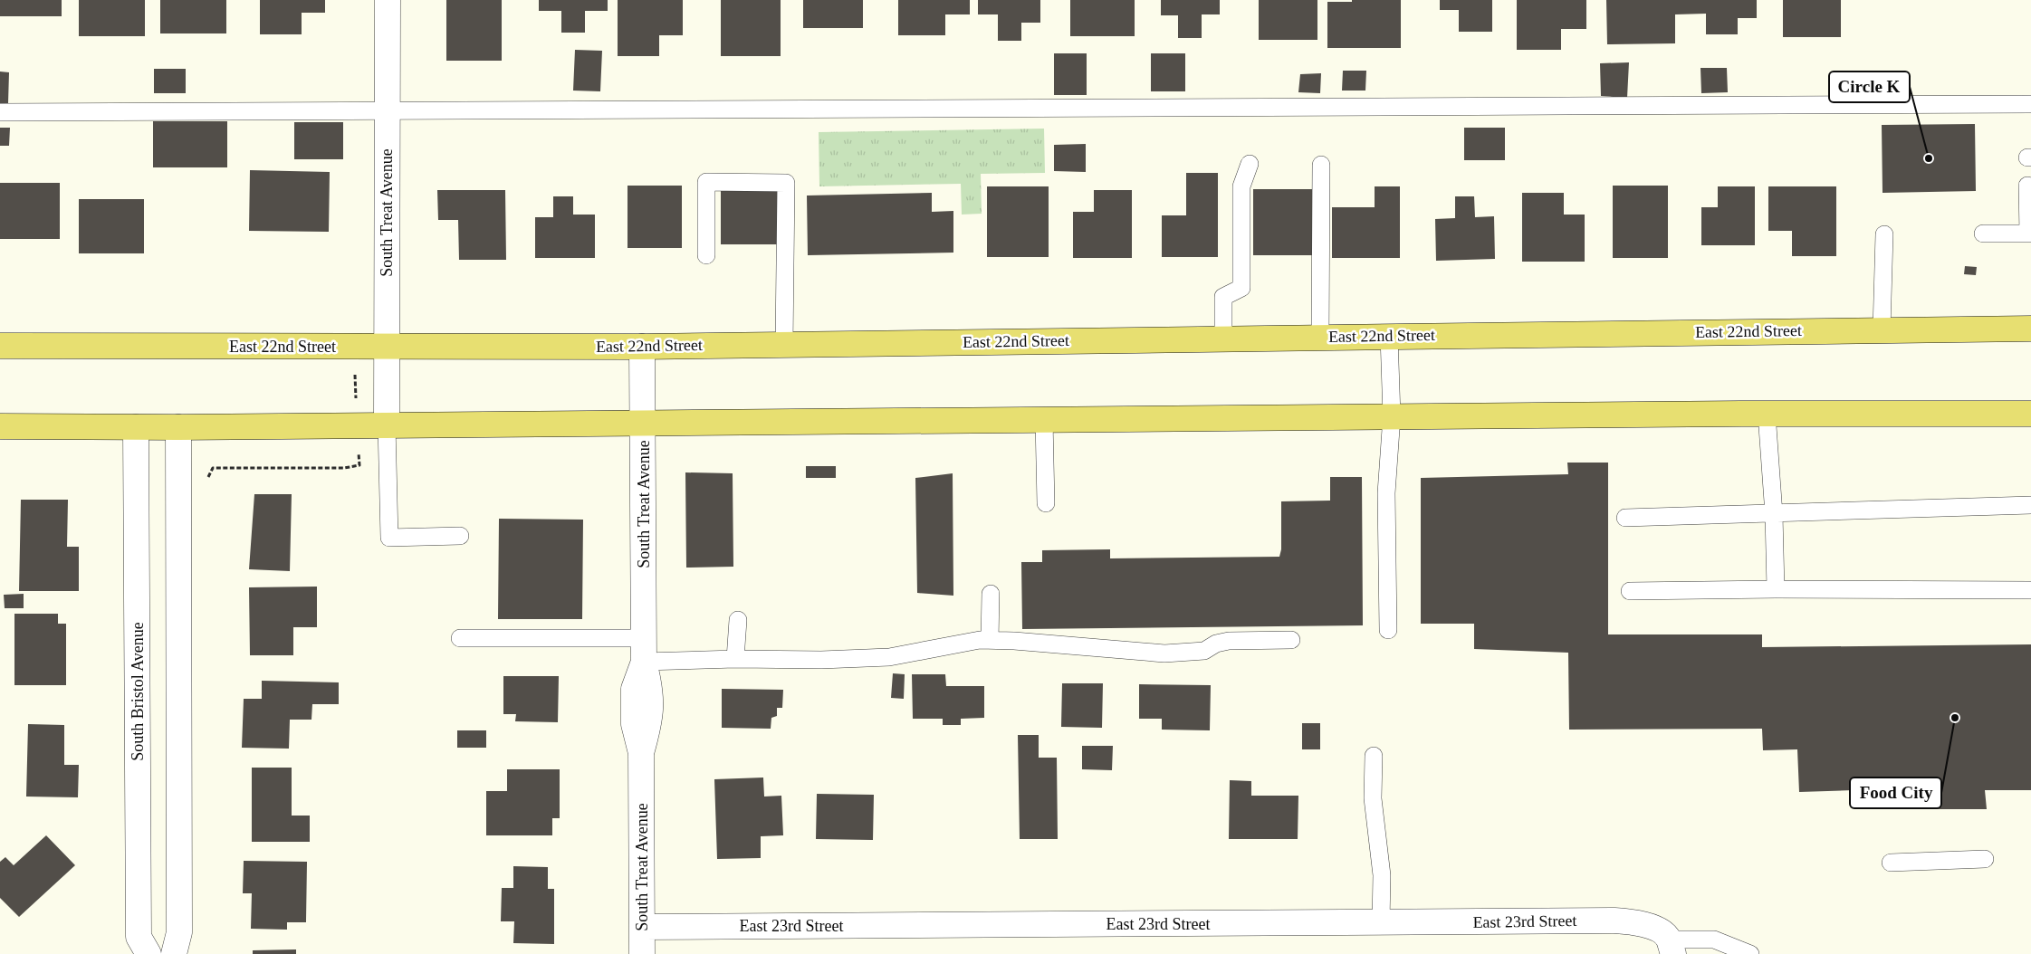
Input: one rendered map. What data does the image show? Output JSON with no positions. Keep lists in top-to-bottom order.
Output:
{
  "streets": {
    "main road": ["East 22nd Street"],
    "street": ["South Treat Avenue", "South Bristol Avenue", "East 23rd Street"]
  },
  "crossings": [
    ["South Treat Avenue", "East 22nd Street"],
    ["South Treat Avenue", "East 23rd Street"]
  ],
  "places": ["Circle K", "Food City"]
}
